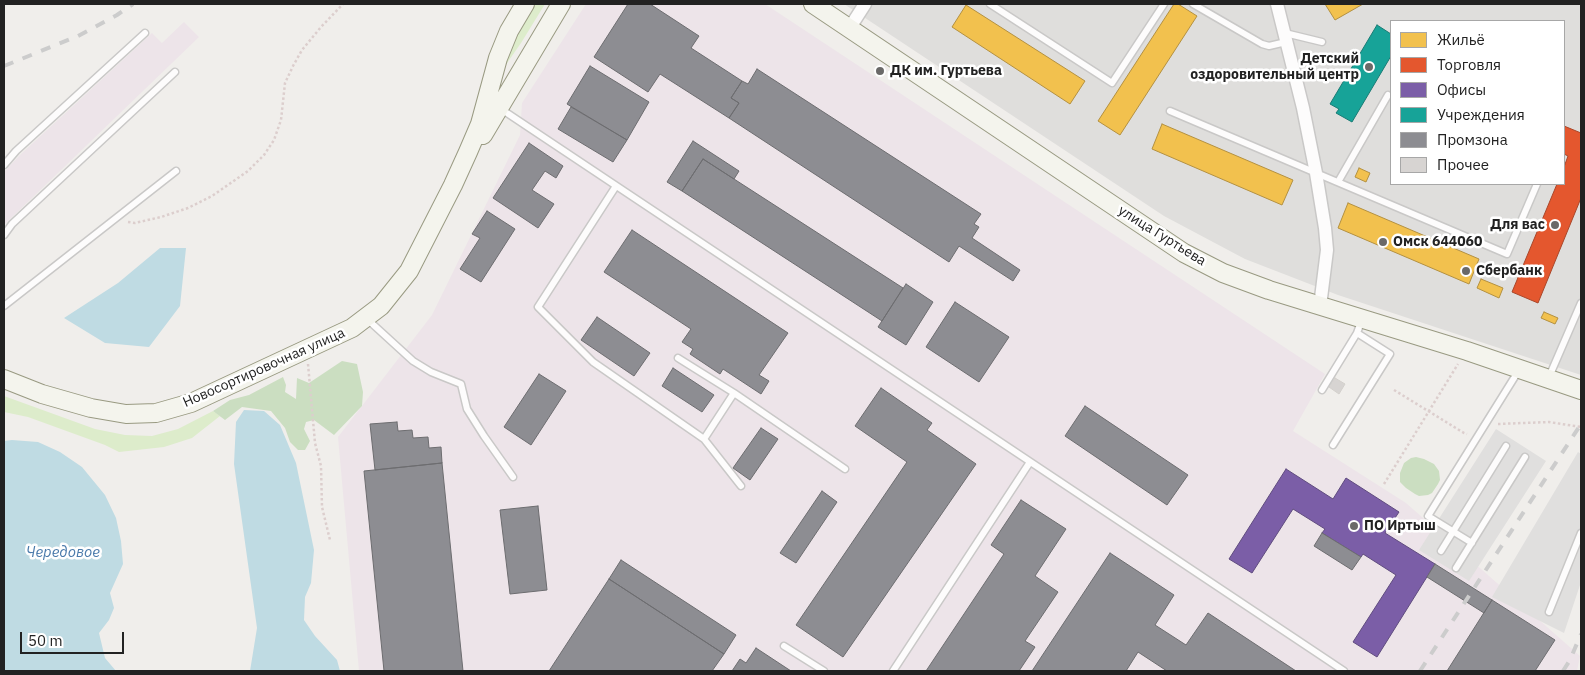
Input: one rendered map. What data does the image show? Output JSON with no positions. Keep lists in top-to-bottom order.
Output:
{
  "streets": {
    "main road": ["улица Гуртьева", "Новосортировочная улица"]
  },
  "water": ["Чередовое"],
  "places": [
    "Детский оздоровительный центр",
    "ДК им. Гуртьева",
    "Для вас",
    "Омск 644060",
    "Сбербанк",
    "ПО Иртыш"
  ],
  "legend": [
    "Жильё",
    "Торговля",
    "Офисы",
    "Учреждения",
    "Промзона",
    "Прочее"
  ],
  "scale_bar": "50 m"
}
